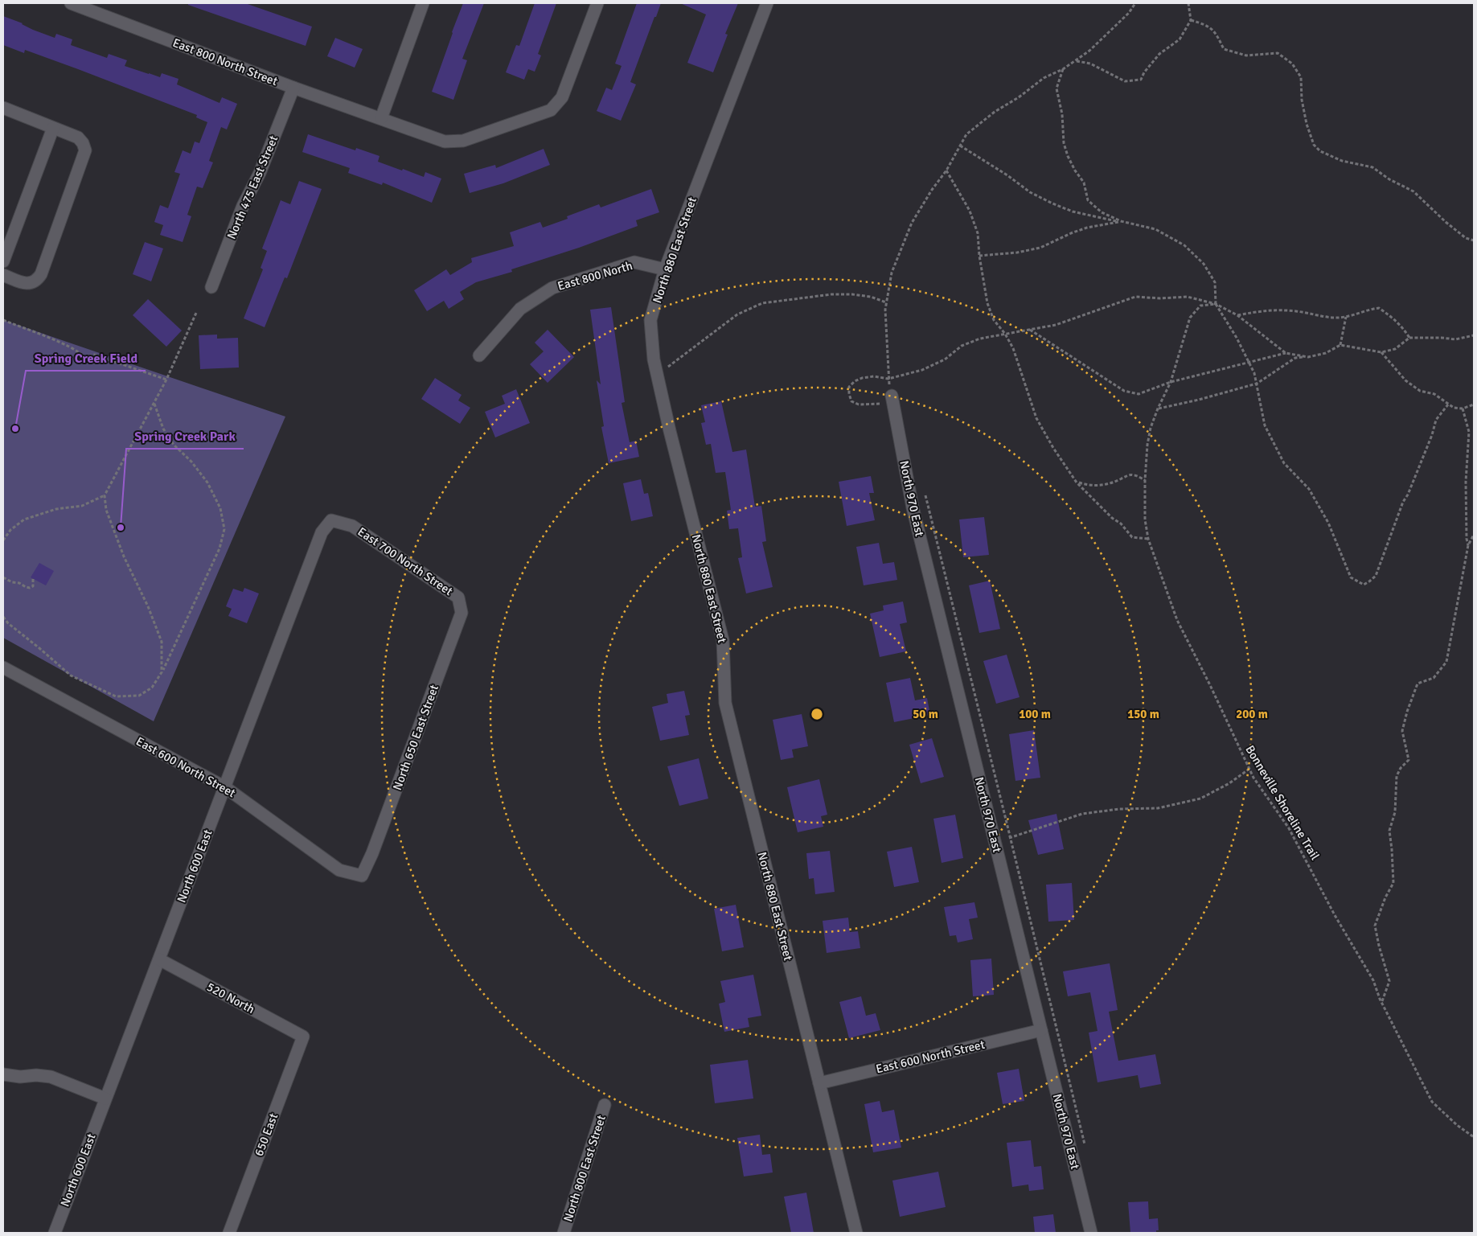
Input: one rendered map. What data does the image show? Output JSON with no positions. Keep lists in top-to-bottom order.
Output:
{
  "streets": {
    "street": [
      "East 800 North Street",
      "North 475 East Street",
      "North 880 East Street",
      "East 800 North",
      "North 970 East",
      "East 700 North Street",
      "North 650 East Street",
      "East 600 North Street",
      "North 600 East",
      "520 North",
      "650 East",
      "North 800 East Street"
    ],
    "path": ["Bonneville Shoreline Trail"]
  },
  "crossings": [
    ["East 800 North Street", "North 475 East Street"],
    ["North 880 East Street", "East 800 North"],
    ["North 880 East Street", "East 600 North Street"],
    ["North 970 East", "East 600 North Street"],
    ["East 700 North Street", "North 650 East Street"],
    ["East 700 North Street", "North 600 East"],
    ["North 650 East Street", "East 600 North Street"],
    ["East 600 North Street", "North 600 East"],
    ["North 600 East", "520 North"],
    ["520 North", "650 East"]
  ],
  "places": ["Spring Creek Field", "Spring Creek Park"],
  "rings": [
    "50 m",
    "100 m",
    "150 m",
    "200 m"
  ]
}
